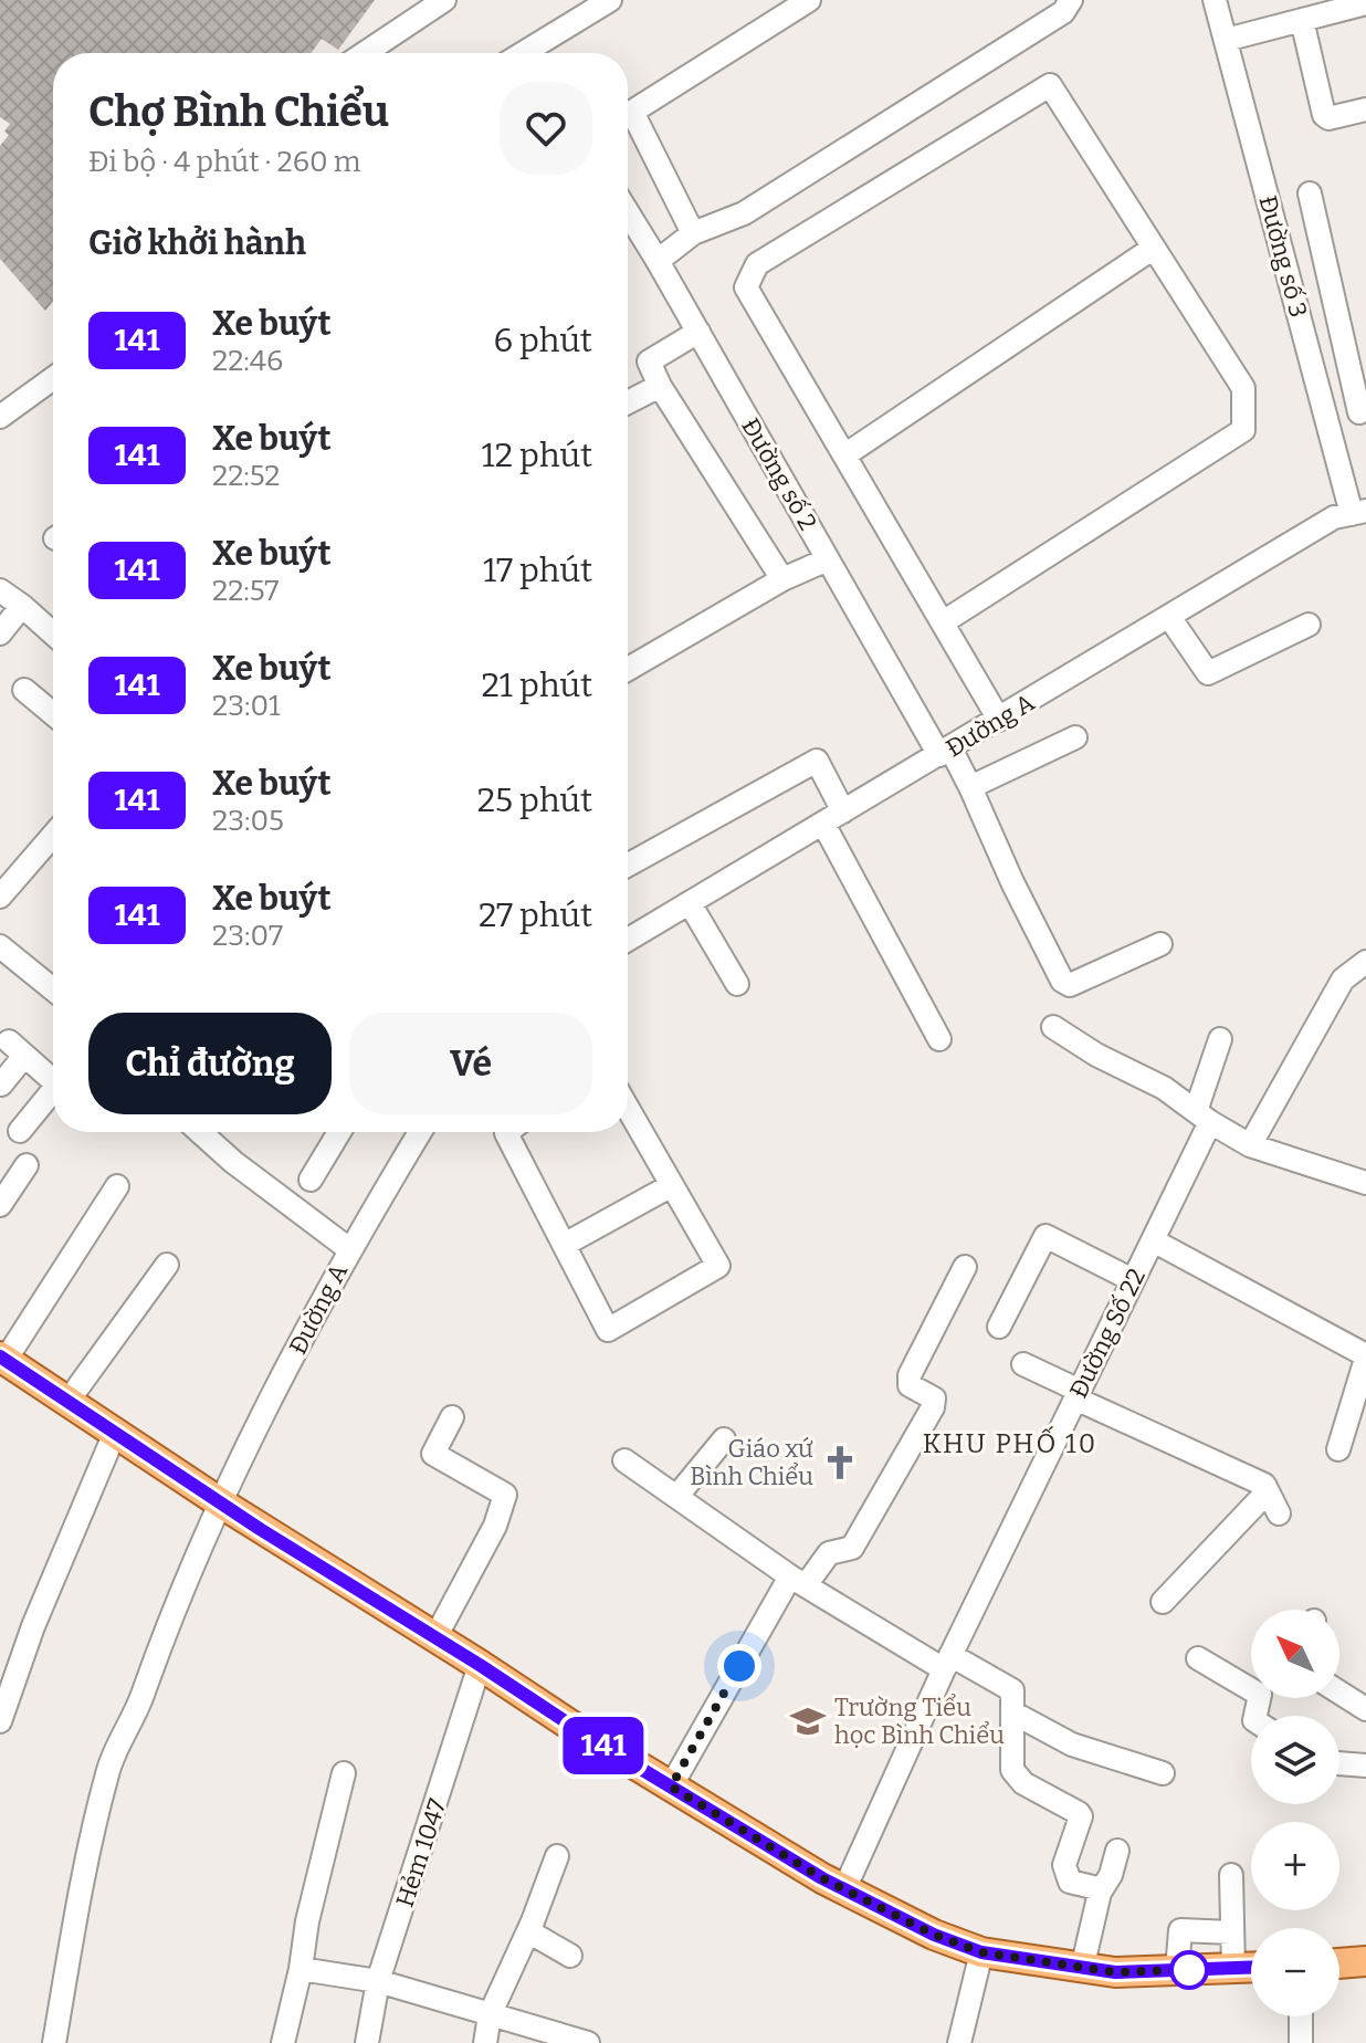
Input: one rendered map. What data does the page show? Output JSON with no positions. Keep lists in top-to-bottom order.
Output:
{
  "streets": {
    "street": [
      "Đường số 3",
      "Đường số 2",
      "Đường A",
      "Đường Số 22",
      "Hẻm 1047"
    ]
  },
  "crossings": [
    ["Đường số 3", "Đường A"],
    ["Đường số 2", "Đường A"]
  ],
  "districts": ["KHU PHỐ 10"],
  "places": {
    "church": ["Giáo xứ Bình Chiểu"],
    "school or university": ["Trường Tiểu học Bình Chiểu"]
  },
  "lines": ["bus line 141"],
  "north": "top left",
  "page": {
    "on_map": "141",
    "heading": [
      ["Chợ Bình Chiểu", "Đi bộ · 4 phút · 260 m"],
      "Giờ khởi hành"
    ],
    "list": [
      {
        "mark": "141",
        "name": "Xe buýt",
        "note": "22:46",
        "value": "6 phút"
      },
      {
        "mark": "141",
        "name": "Xe buýt",
        "note": "22:52",
        "value": "12 phút"
      },
      {
        "mark": "141",
        "name": "Xe buýt",
        "note": "22:57",
        "value": "17 phút"
      },
      {
        "mark": "141",
        "name": "Xe buýt",
        "note": "23:01",
        "value": "21 phút"
      },
      {
        "mark": "141",
        "name": "Xe buýt",
        "note": "23:05",
        "value": "25 phút"
      },
      {
        "mark": "141",
        "name": "Xe buýt",
        "note": "23:07",
        "value": "27 phút"
      }
    ],
    "buttons": ["Chỉ đường", "Vé"],
    "map_buttons": ["+", "−"]
  }
}
